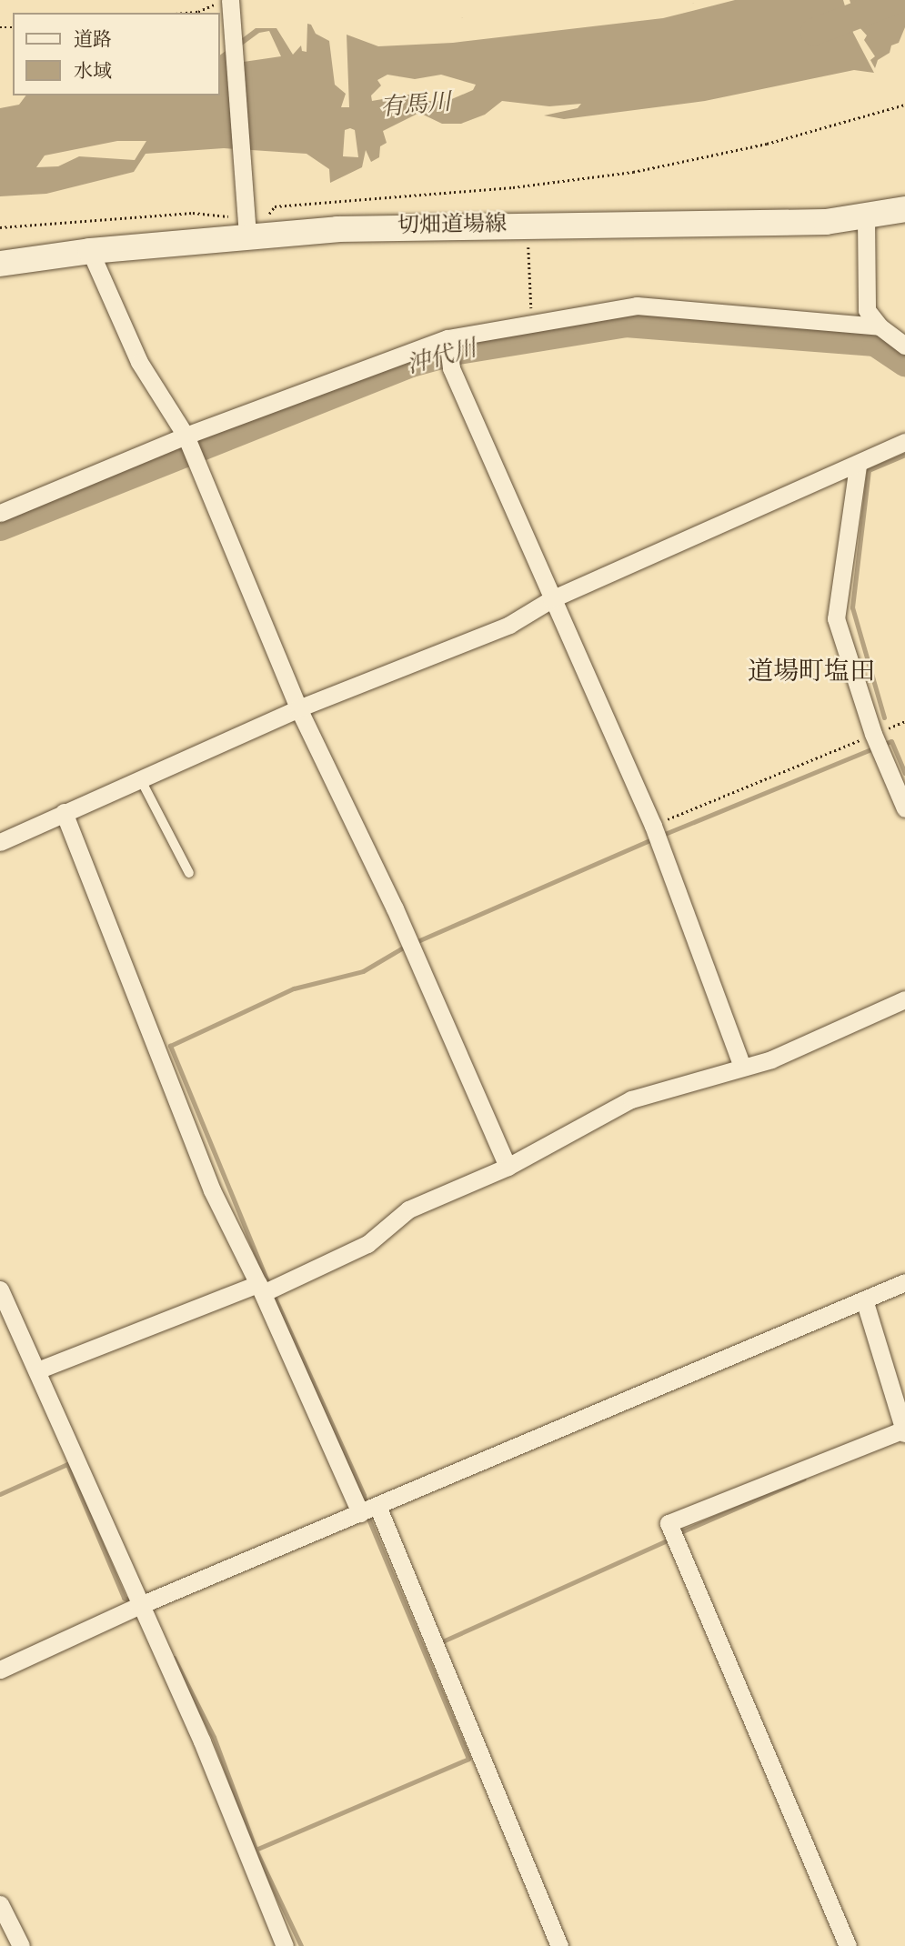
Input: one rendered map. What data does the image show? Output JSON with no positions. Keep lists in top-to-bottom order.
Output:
{
  "streets": {
    "main road": ["切畑道場線"]
  },
  "districts": ["道場町塩田"],
  "water": ["有馬川", "沖代川"],
  "legend": ["道路", "水域"]
}
